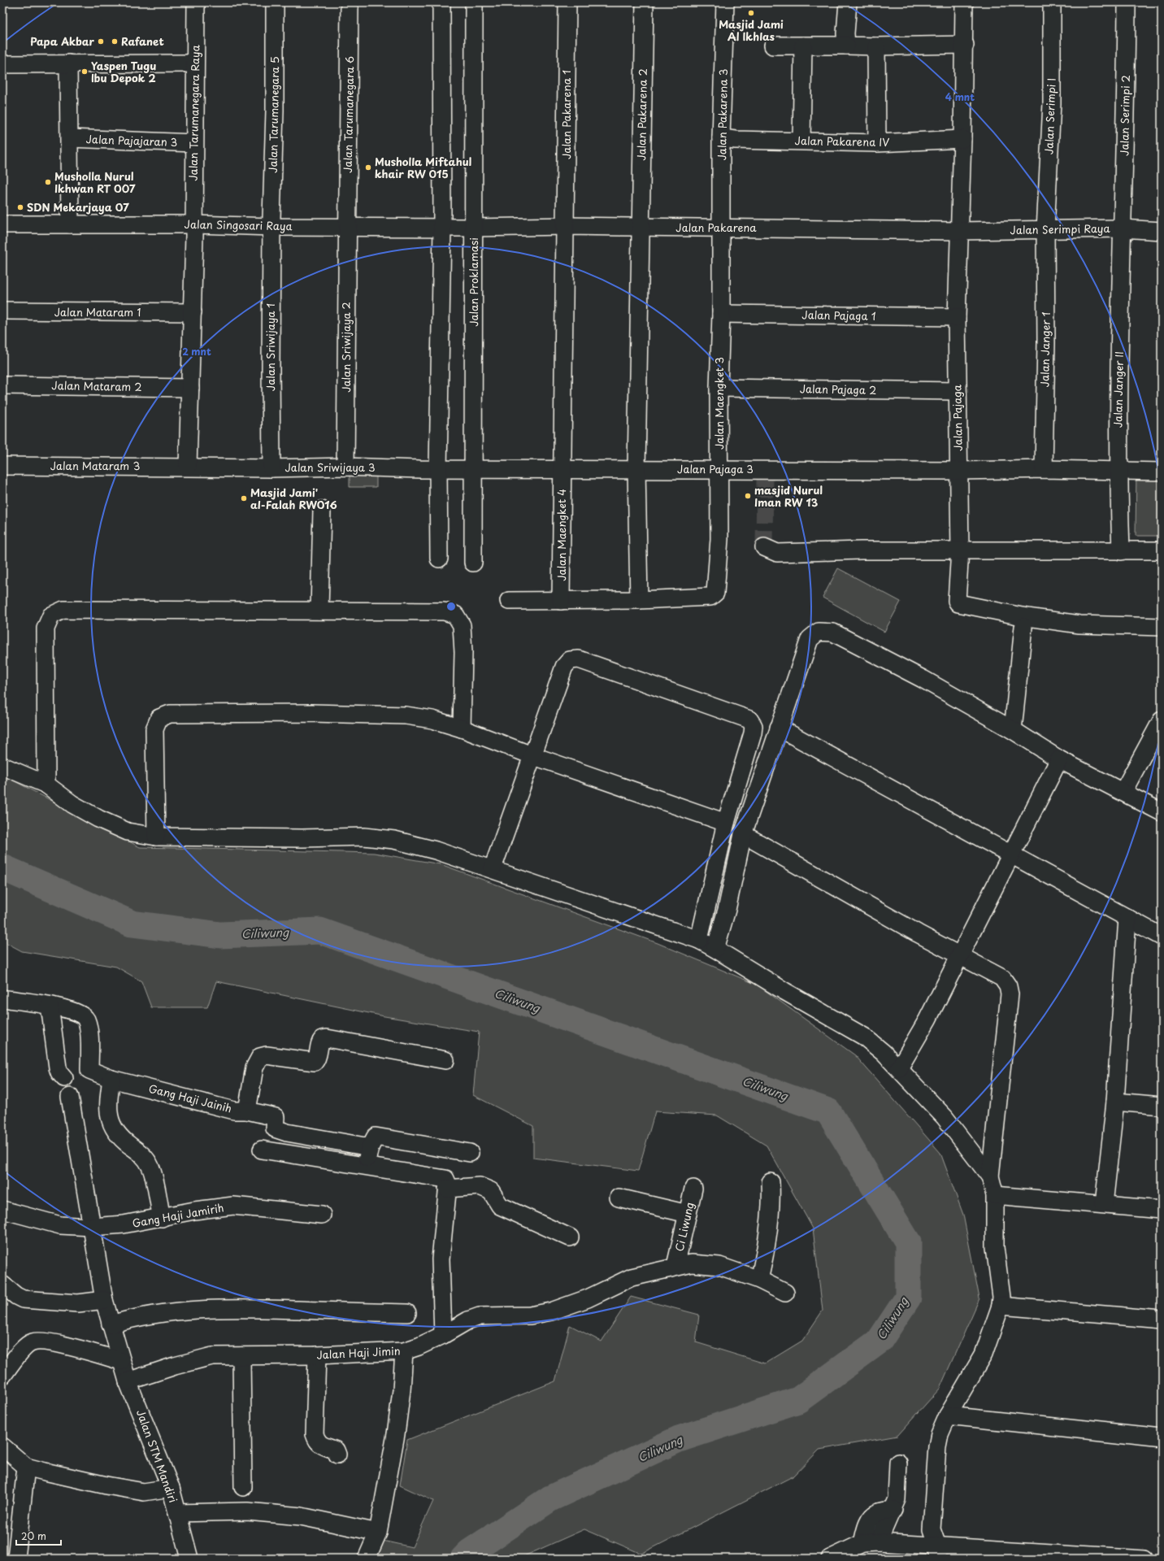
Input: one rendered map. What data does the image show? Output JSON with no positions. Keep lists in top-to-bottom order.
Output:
{
  "streets": {
    "street": [
      "Jalan Tarumanegara Raya",
      "Jalan Tarumanegara 5",
      "Jalan Tarumanegara 6",
      "Jalan Pakarena 1",
      "Jalan Pakarena 2",
      "Jalan Pakarena 3",
      "Jalan Serimpi 2",
      "Jalan Serimpi I",
      "Jalan Pajajaran 3",
      "Jalan Pakarena IV",
      "Jalan Singosari Raya",
      "Jalan Pakarena",
      "Jalan Serimpi Raya",
      "Jalan Proklamasi",
      "Jalan Mataram 1",
      "Jalan Pajaga 1",
      "Jalan Sriwijaya 1",
      "Jalan Sriwijaya 2",
      "Jalan Janger 1",
      "Jalan Mataram 2",
      "Jalan Pajaga 2",
      "Jalan Janger II",
      "Jalan Maengket 3",
      "Jalan Pajaga",
      "Jalan Mataram 3",
      "Jalan Sriwijaya 3",
      "Jalan Pajaga 3",
      "Jalan Maengket 4",
      "Gang Haji Jainih",
      "Gang Haji Jamirih",
      "Ci Liwung",
      "Jalan Haji Jimin",
      "Jalan STM Mandiri"
    ]
  },
  "crossings": [
    ["Jalan Tarumanegara Raya", "Jalan Pajajaran 3"],
    ["Jalan Tarumanegara Raya", "Jalan Singosari Raya"],
    ["Jalan Tarumanegara Raya", "Jalan Mataram 1"],
    ["Jalan Tarumanegara Raya", "Jalan Mataram 2"],
    ["Jalan Tarumanegara Raya", "Jalan Mataram 3"],
    ["Jalan Tarumanegara Raya", "Jalan Sriwijaya 3"],
    ["Jalan Tarumanegara 5", "Jalan Singosari Raya"],
    ["Jalan Tarumanegara 5", "Jalan Sriwijaya 1"],
    ["Jalan Tarumanegara 6", "Jalan Singosari Raya"],
    ["Jalan Tarumanegara 6", "Jalan Sriwijaya 2"],
    ["Jalan Pakarena 1", "Jalan Pakarena"],
    ["Jalan Pakarena 1", "Jalan Pajaga 3"],
    ["Jalan Pakarena 1", "Jalan Maengket 4"],
    ["Jalan Pakarena 2", "Jalan Pakarena"],
    ["Jalan Pakarena 2", "Jalan Maengket 3"],
    ["Jalan Pakarena 2", "Jalan Pajaga 3"],
    ["Jalan Pakarena 3", "Jalan Pakarena IV"],
    ["Jalan Pakarena 3", "Jalan Pakarena"],
    ["Jalan Pakarena 3", "Jalan Maengket 3"],
    ["Jalan Serimpi 2", "Jalan Serimpi Raya"],
    ["Jalan Serimpi 2", "Jalan Janger II"],
    ["Jalan Serimpi I", "Jalan Serimpi Raya"],
    ["Jalan Serimpi I", "Jalan Janger 1"],
    ["Jalan Pakarena IV", "Jalan Pajaga"],
    ["Jalan Singosari Raya", "Jalan Pakarena"],
    ["Jalan Singosari Raya", "Jalan Proklamasi"],
    ["Jalan Singosari Raya", "Jalan Sriwijaya 1"],
    ["Jalan Singosari Raya", "Jalan Sriwijaya 2"],
    ["Jalan Pakarena", "Jalan Serimpi Raya"],
    ["Jalan Pakarena", "Jalan Proklamasi"],
    ["Jalan Pakarena", "Jalan Maengket 3"],
    ["Jalan Pakarena", "Jalan Pajaga"],
    ["Jalan Serimpi Raya", "Jalan Janger 1"],
    ["Jalan Serimpi Raya", "Jalan Janger II"],
    ["Jalan Serimpi Raya", "Jalan Pajaga"],
    ["Jalan Proklamasi", "Jalan Sriwijaya 3"],
    ["Jalan Proklamasi", "Jalan Pajaga 3"],
    ["Jalan Pajaga 1", "Jalan Maengket 3"],
    ["Jalan Pajaga 1", "Jalan Pajaga"],
    ["Jalan Sriwijaya 1", "Jalan Sriwijaya 3"],
    ["Jalan Sriwijaya 2", "Jalan Sriwijaya 3"],
    ["Jalan Janger 1", "Jalan Pajaga 3"],
    ["Jalan Pajaga 2", "Jalan Maengket 3"],
    ["Jalan Pajaga 2", "Jalan Pajaga"],
    ["Jalan Janger II", "Jalan Pajaga 3"],
    ["Jalan Maengket 3", "Jalan Pajaga 3"],
    ["Jalan Pajaga", "Jalan Pajaga 3"],
    ["Jalan Mataram 3", "Jalan Sriwijaya 3"],
    ["Jalan Sriwijaya 3", "Jalan Pajaga 3"],
    ["Jalan Pajaga 3", "Jalan Maengket 4"],
    ["Gang Haji Jamirih", "Jalan STM Mandiri"],
    ["Ci Liwung", "Jalan Haji Jimin"],
    ["Jalan Haji Jimin", "Jalan STM Mandiri"]
  ],
  "water": ["Ciliwung"],
  "places": [
    "Masjid Jami Al Ikhlas",
    "Papa Akbar",
    "Rafanet",
    "Yaspen Tugu Ibu Depok 2",
    "Musholla Miftahul khair RW 015",
    "Musholla Nurul Ikhwan RT 007",
    "SDN Mekarjaya 07",
    "masjid Nurul Iman RW 13",
    "Masjid Jami' al-Falah RW016"
  ],
  "scale_bar": "20 m",
  "rings": ["4 mnt", "2 mnt"]
}
